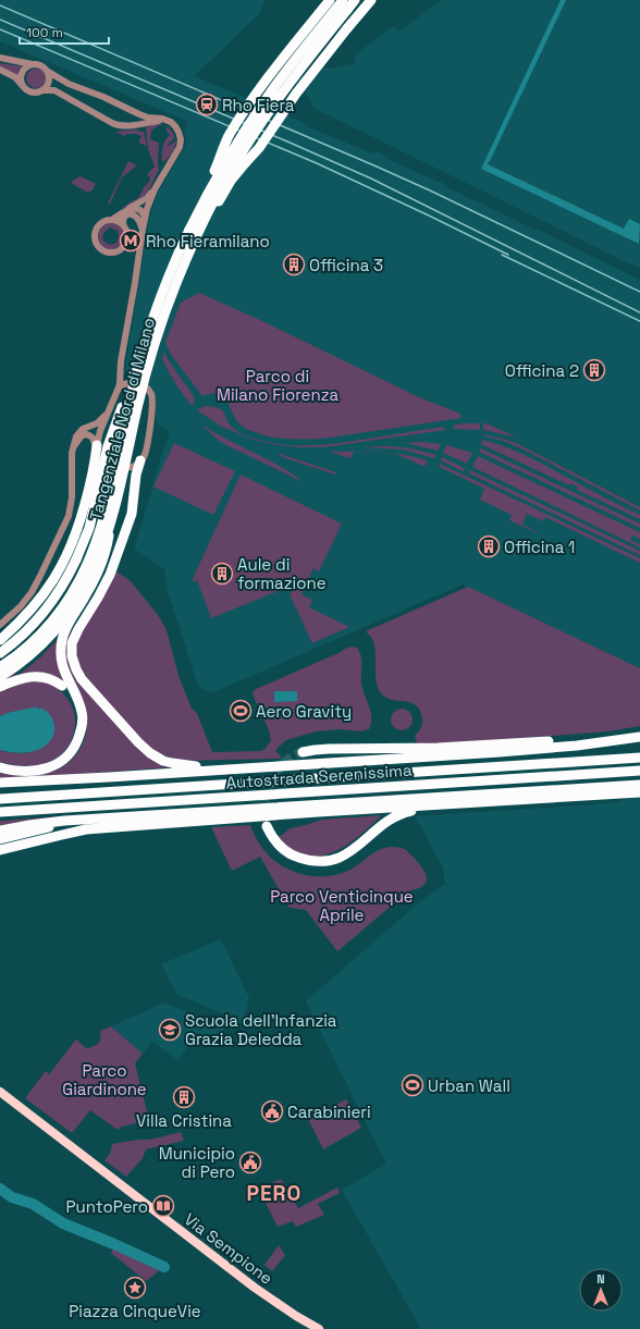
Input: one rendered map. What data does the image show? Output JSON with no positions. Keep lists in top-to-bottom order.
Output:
{
  "streets": {
    "highway": ["Tangenziale Nord di Milano", "Autostrada Serenissima"],
    "main road": ["Via Sempione"]
  },
  "districts": ["PERO"],
  "parks": ["Parco di Milano Fiorenza", "Parco Venticinque Aprile", "Parco Giardinone"],
  "places": {
    "station": ["Rho Fiera"],
    "metro station": ["Rho Fieramilano"],
    "building": [
      "Officina 3",
      "Officina 2",
      "Officina 1",
      "Aule di formazione",
      "Villa Cristina"
    ],
    "sports": ["Aero Gravity", "Urban Wall"],
    "school or university": ["Scuola dell'Infanzia Grazia Deledda"],
    "public building": ["Carabinieri", "Municipio di Pero"],
    "library": ["PuntoPero"],
    "place": ["Piazza CinqueVie"]
  },
  "scale_bar": "100 m",
  "north": "top"
}
